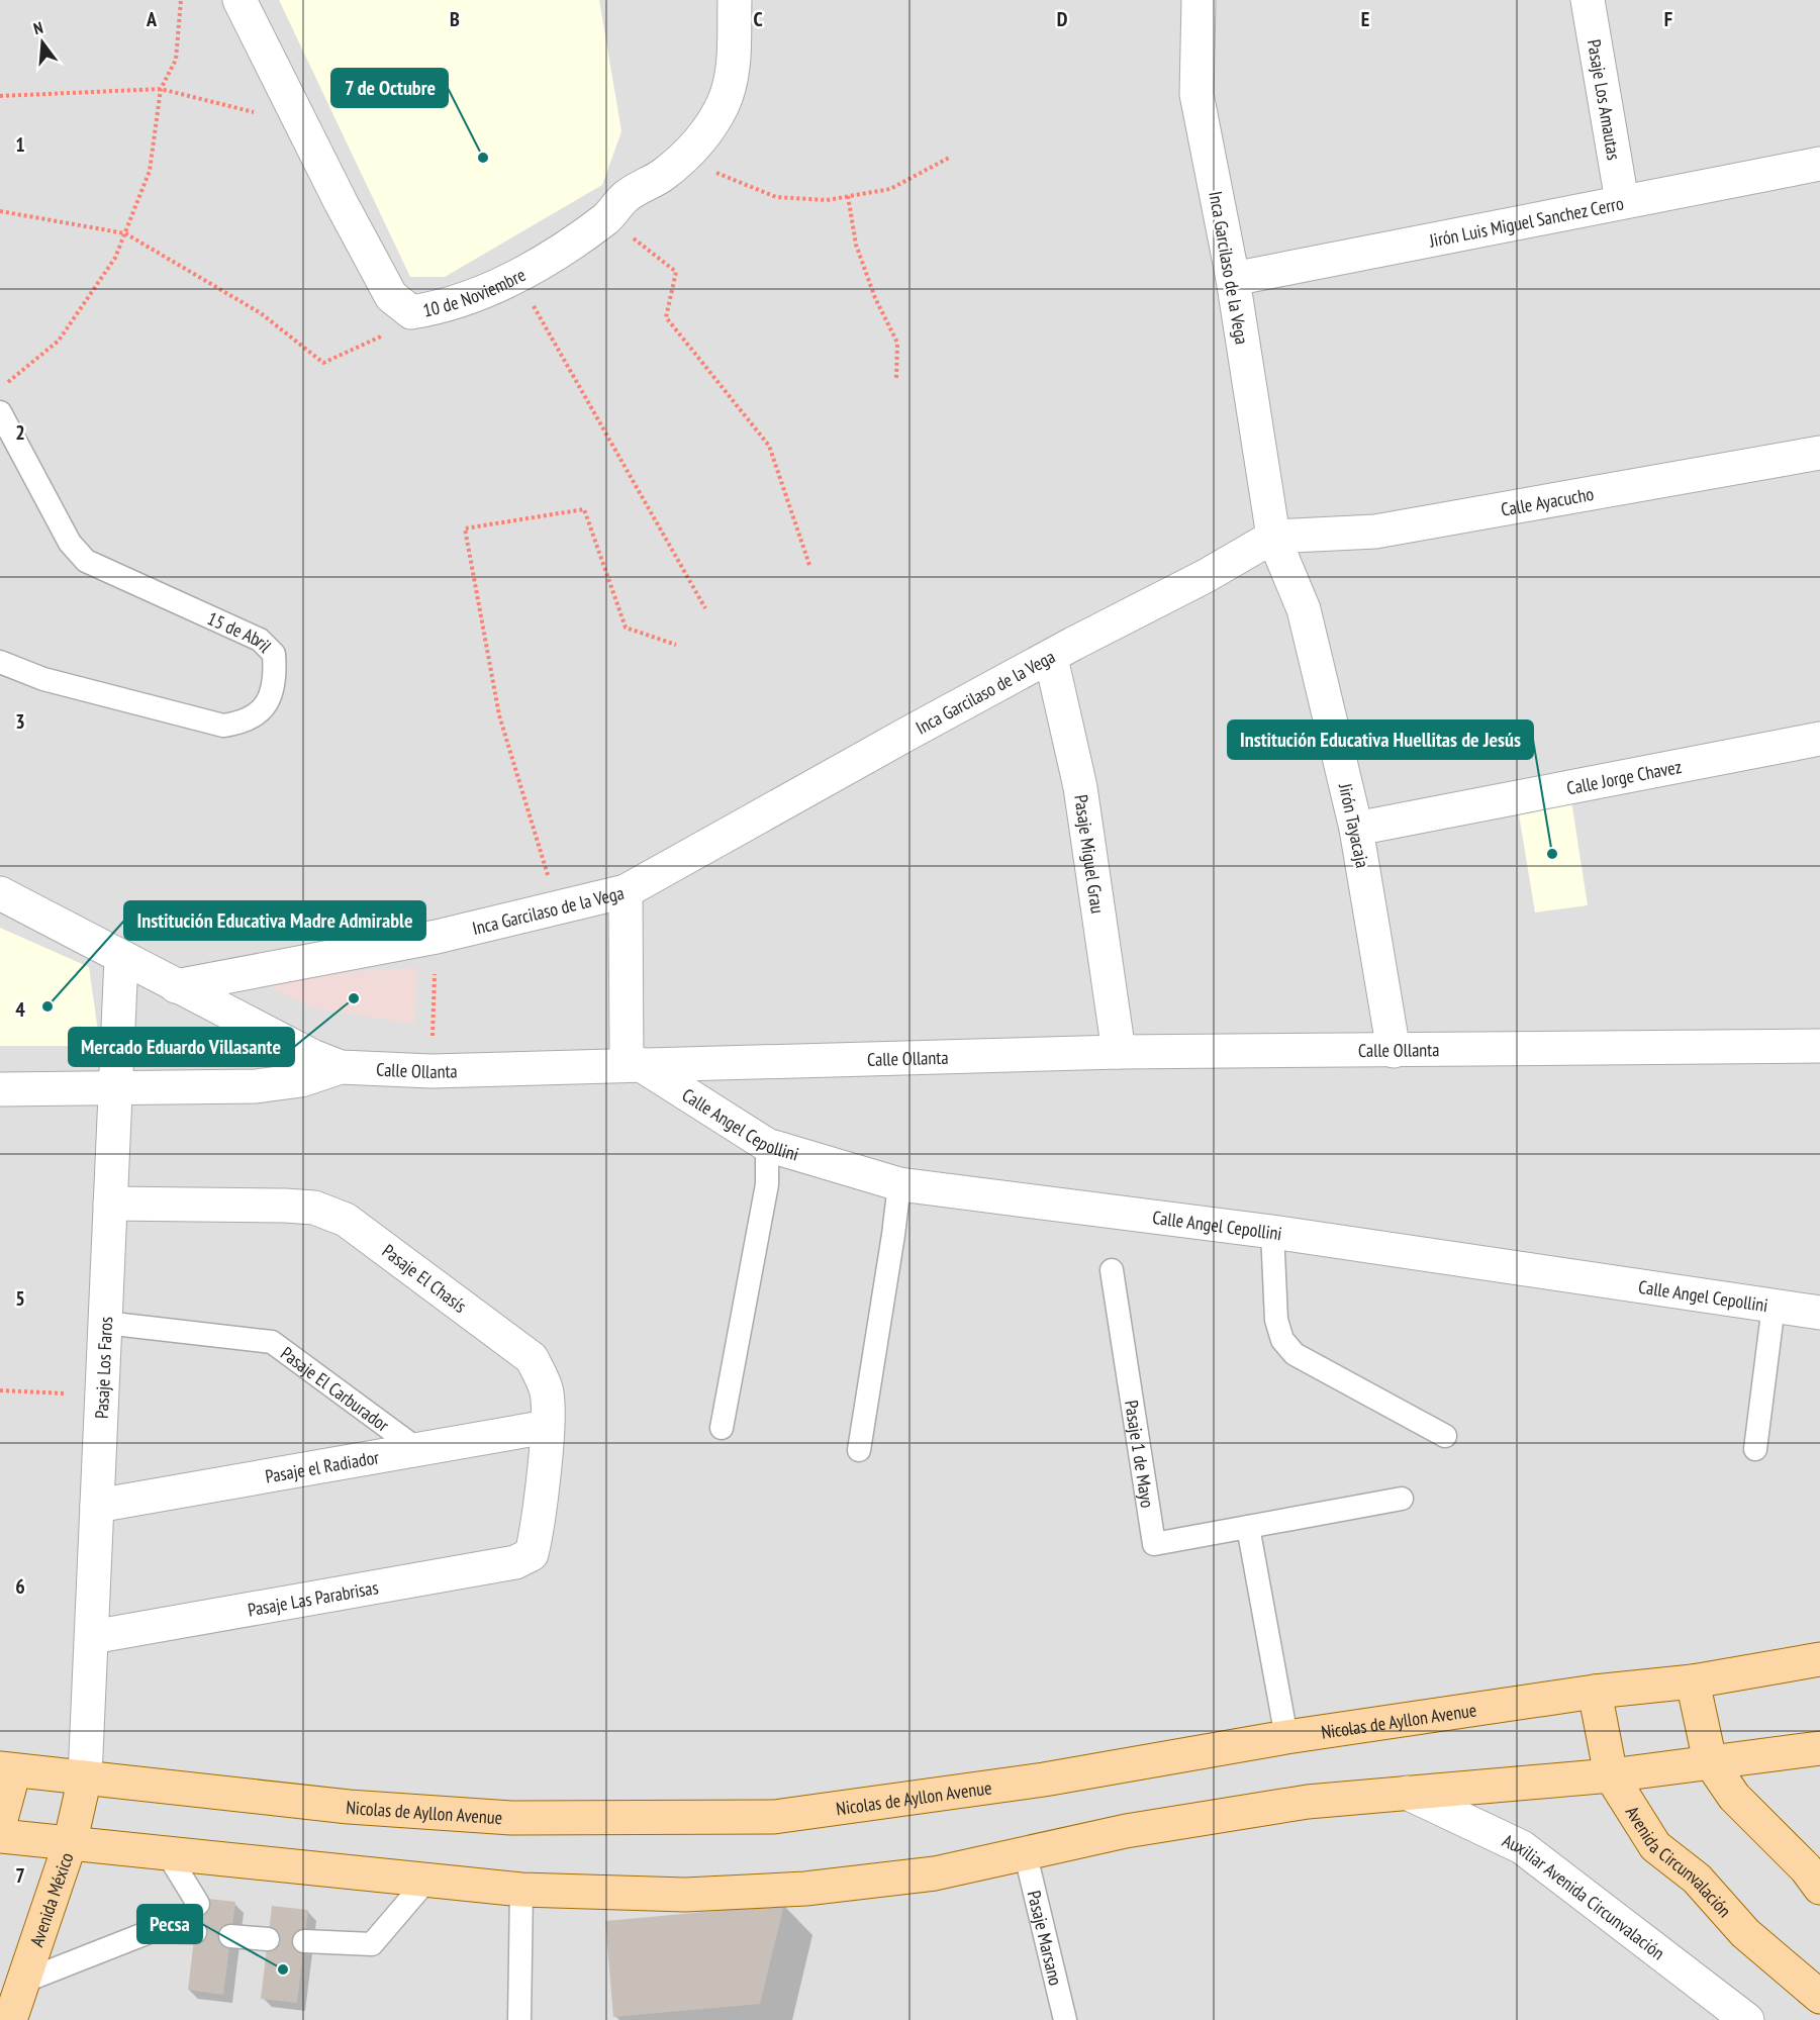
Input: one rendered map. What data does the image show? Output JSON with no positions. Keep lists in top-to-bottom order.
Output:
{
  "streets": {
    "main road": ["Nicolas de Ayllon Avenue", "Avenida Circunvalación", "Avenida México"],
    "street": [
      "Pasaje Los Amautas",
      "Jirón Luis Miguel Sanchez Cerro",
      "Inca Garcilaso de la Vega",
      "10 de Noviembre",
      "Calle Ayacucho",
      "Calle Jorge Chavez",
      "Jirón Tayacaja",
      "Pasaje Miguel Grau",
      "Calle Ollanta",
      "Calle Angel Cepollini",
      "Pasaje El Chasís",
      "Pasaje Los Faros",
      "Pasaje el Radiador",
      "Pasaje Las Parabrisas",
      "Auxiliar Avenida Circunvalación"
    ],
    "lane": [
      "15 de Abril",
      "Pasaje El Carburador",
      "Pasaje 1 de Mayo",
      "Pasaje Marsano"
    ]
  },
  "crossings": [
    ["Pasaje Los Amautas", "Jirón Luis Miguel Sanchez Cerro"],
    ["Jirón Luis Miguel Sanchez Cerro", "Inca Garcilaso de la Vega"],
    ["Inca Garcilaso de la Vega", "Calle Ayacucho"],
    ["Inca Garcilaso de la Vega", "Jirón Tayacaja"],
    ["Inca Garcilaso de la Vega", "Pasaje Miguel Grau"],
    ["Calle Ayacucho", "Jirón Tayacaja"],
    ["Calle Jorge Chavez", "Jirón Tayacaja"],
    ["Jirón Tayacaja", "Calle Ollanta"],
    ["Pasaje Miguel Grau", "Calle Ollanta"],
    ["Calle Ollanta", "Calle Angel Cepollini"],
    ["Calle Ollanta", "Pasaje Los Faros"],
    ["Pasaje El Chasís", "Pasaje Los Faros"],
    ["Pasaje El Chasís", "Pasaje el Radiador"],
    ["Pasaje El Chasís", "Pasaje Las Parabrisas"],
    ["Pasaje Los Faros", "Pasaje El Carburador"],
    ["Pasaje Los Faros", "Pasaje el Radiador"],
    ["Pasaje Los Faros", "Pasaje Las Parabrisas"],
    ["Pasaje Los Faros", "Nicolas de Ayllon Avenue"],
    ["Pasaje Los Faros", "Avenida México"],
    ["Pasaje El Carburador", "Pasaje el Radiador"],
    ["Nicolas de Ayllon Avenue", "Avenida Circunvalación"],
    ["Nicolas de Ayllon Avenue", "Avenida México"]
  ],
  "places": [
    "7 de Octubre",
    "Institución Educativa Huellitas de Jesús",
    "Mercado Eduardo Villasante",
    "Institución Educativa Madre Admirable",
    "Pecsa"
  ],
  "north": "top",
  "grid": {
    "columns": [
      "A",
      "B",
      "C",
      "D",
      "E",
      "F"
    ],
    "rows": [
      "1",
      "2",
      "3",
      "4",
      "5",
      "6",
      "7"
    ]
  }
}
